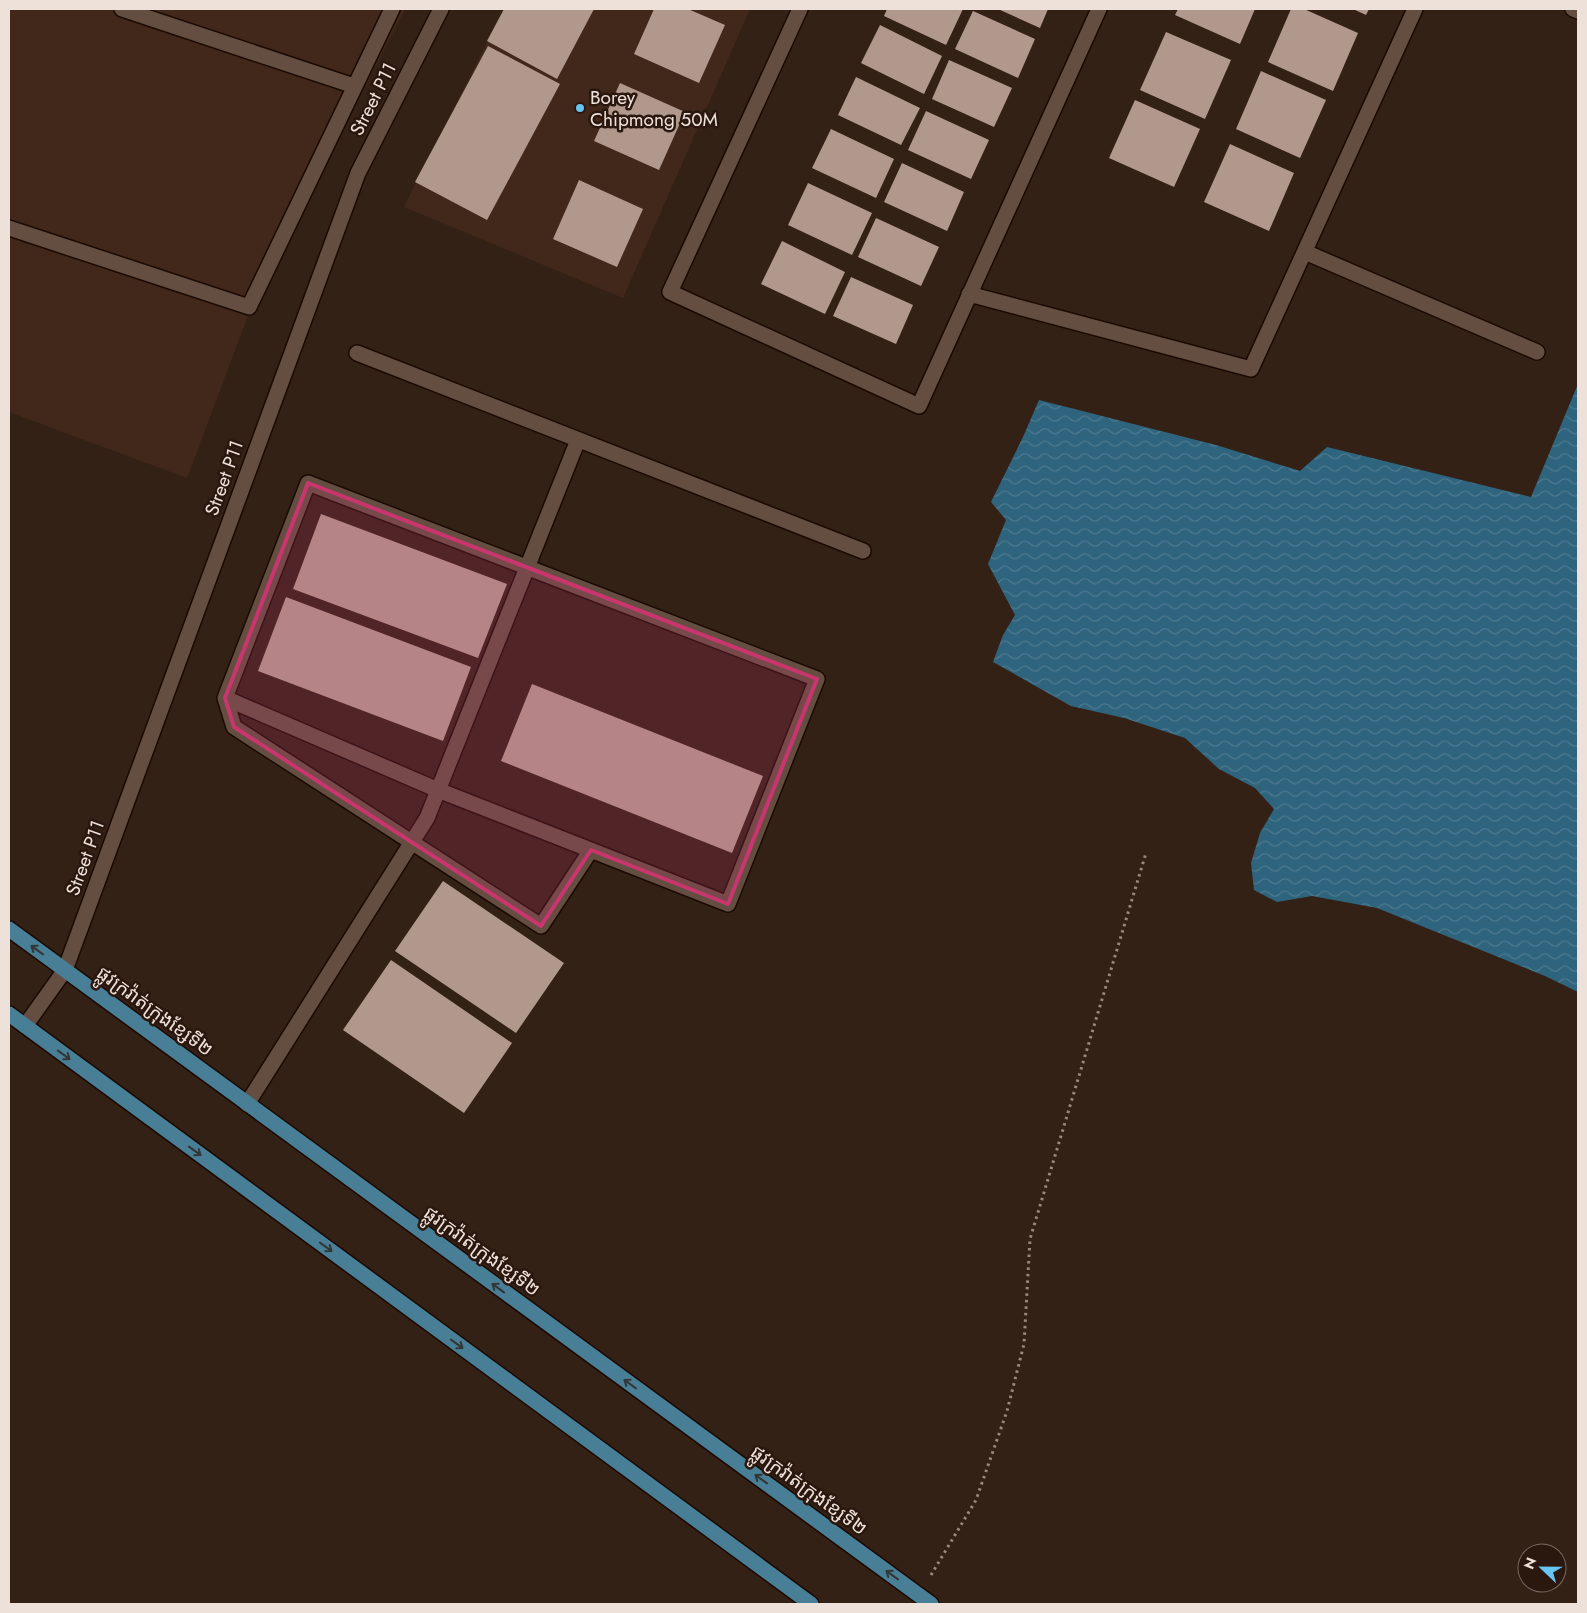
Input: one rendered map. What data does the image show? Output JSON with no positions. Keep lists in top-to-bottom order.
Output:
{
  "streets": {
    "main road": ["ផ្លូវក្រវ៉ាត់ក្រុងខ្សែទី២"],
    "street": ["Street P11"]
  },
  "crossings": [
    ["Street P11", "ផ្លូវក្រវ៉ាត់ក្រុងខ្សែទី២"]
  ],
  "places": ["Borey Chipmong 50M"],
  "north": "left"
}
